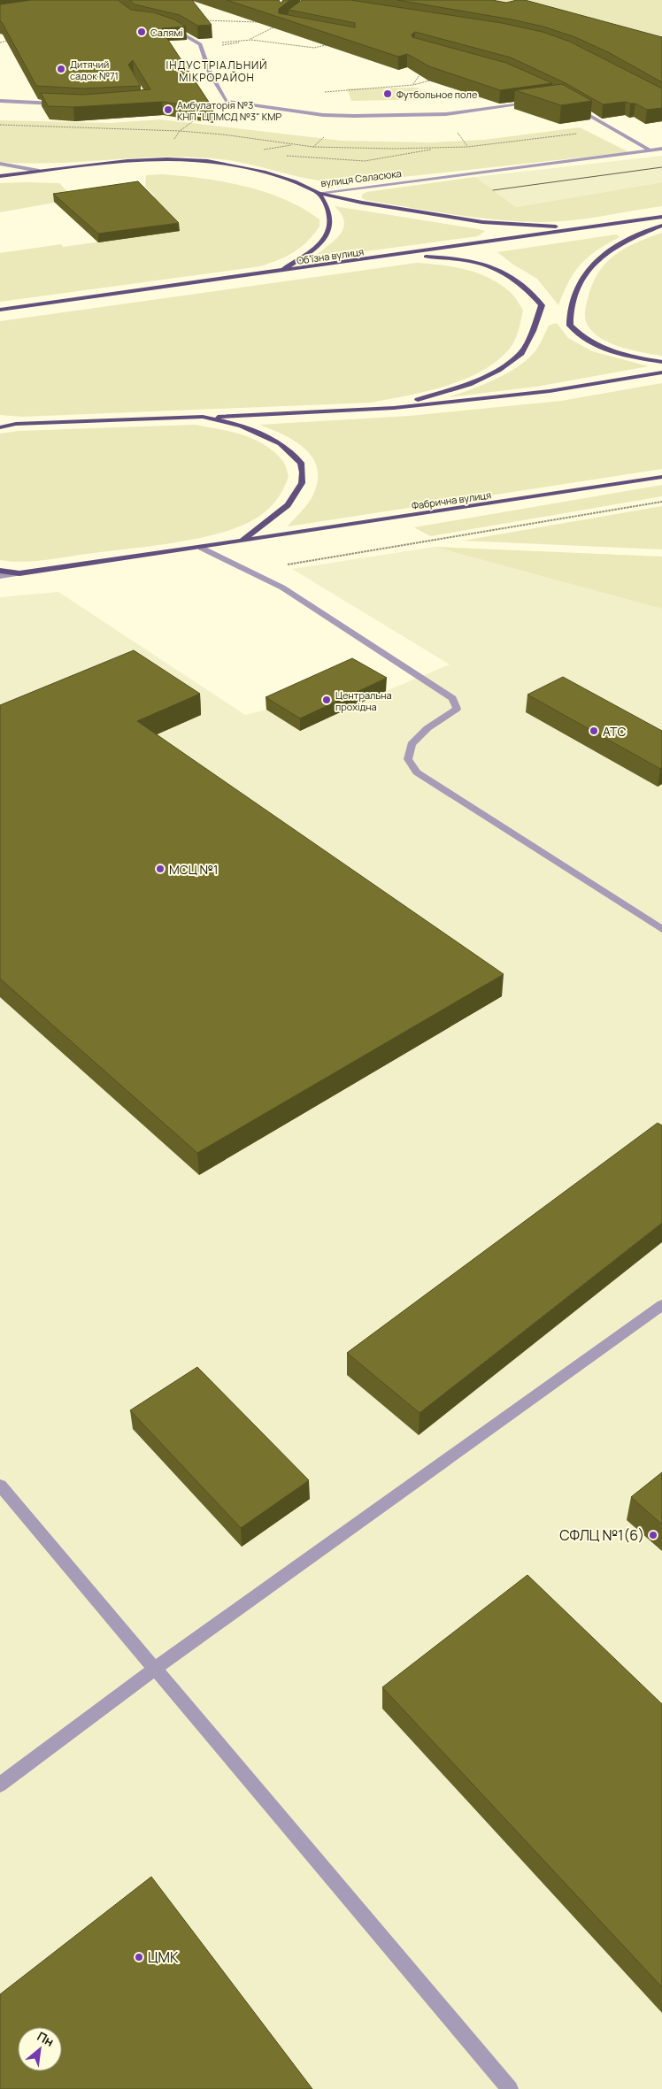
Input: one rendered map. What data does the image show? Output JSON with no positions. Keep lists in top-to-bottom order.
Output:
{
  "streets": {
    "main road": ["вулиця Саласюка", "Обʼїзна вулиця", "Фабрична вулиця"]
  },
  "districts": ["ІНДУСТРІАЛЬНИЙ МІКРОРАЙОН"],
  "places": [
    "Салямі",
    "Дитячий садок №71",
    "Футбольное поле",
    "Амбулаторія №3 КНП \"ЦПМСД №3\" КМР",
    "Центральна прохідна",
    "АТС",
    "МСЦ №1",
    "СФЛЦ №1(6)",
    "ЦМК"
  ],
  "north": "top right"
}
